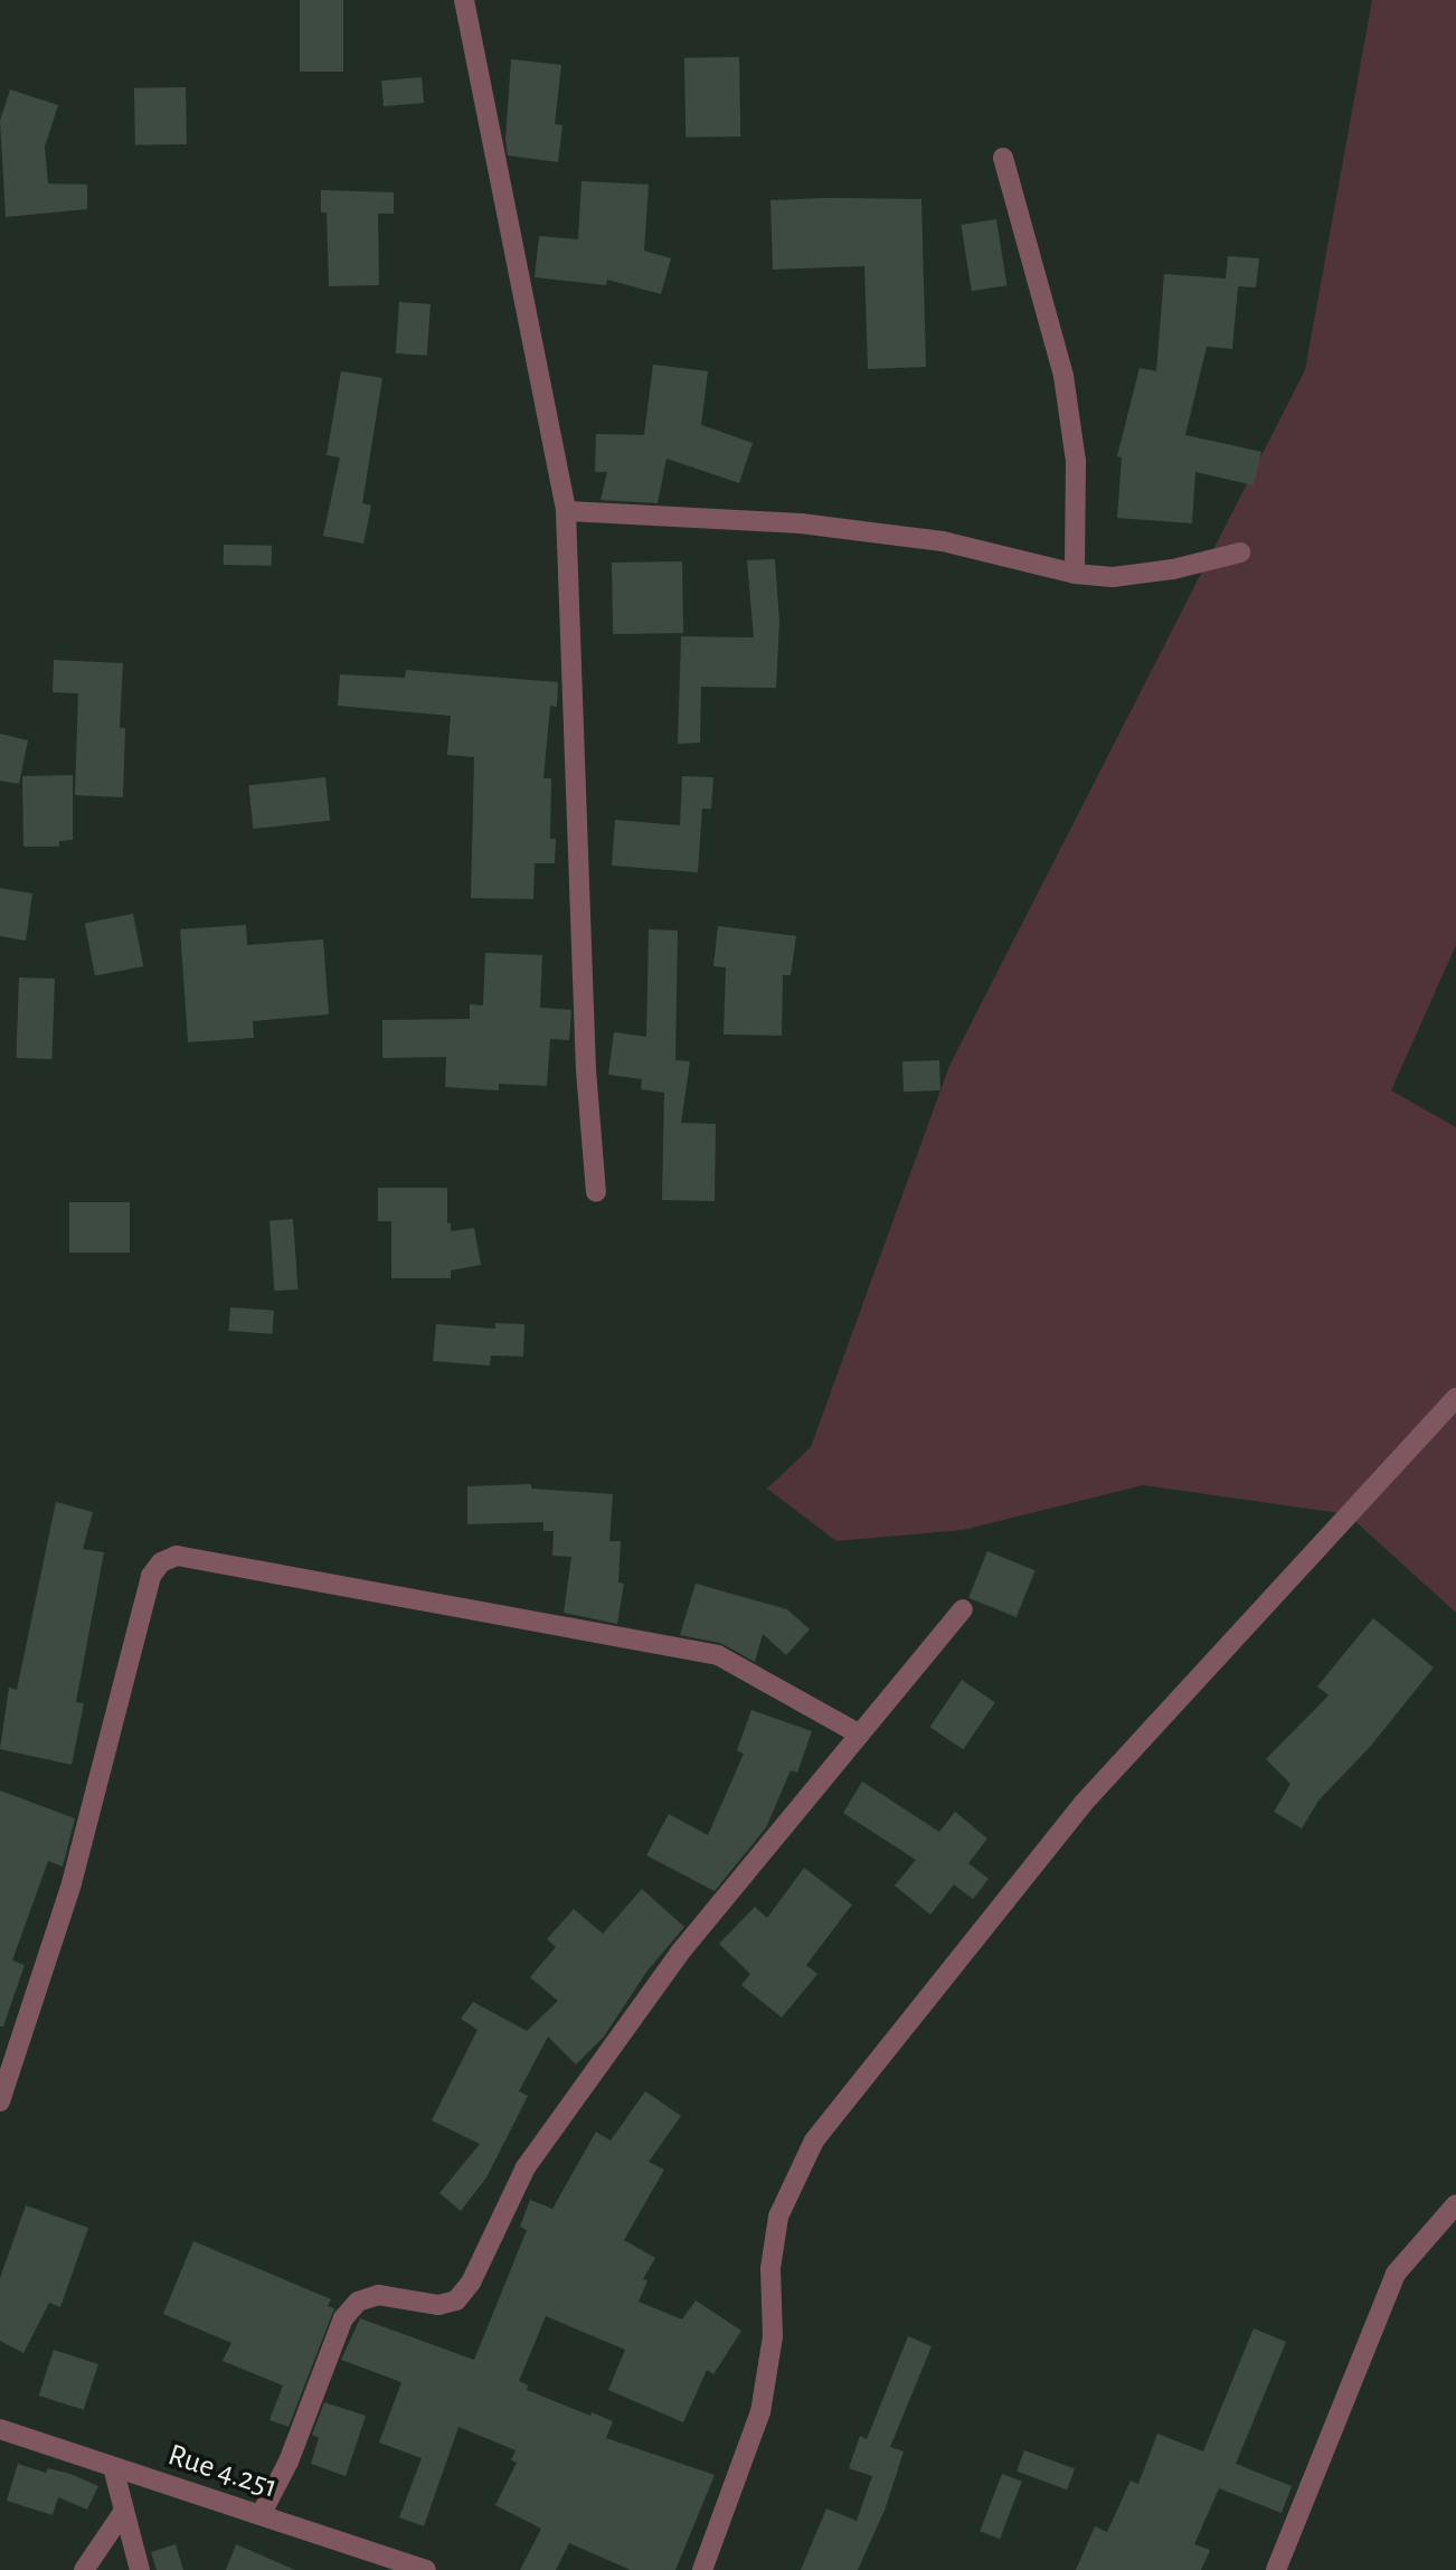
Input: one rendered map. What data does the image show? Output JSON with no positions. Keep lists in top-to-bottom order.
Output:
{
  "streets": {
    "street": ["Rue 4.251"]
  }
}
